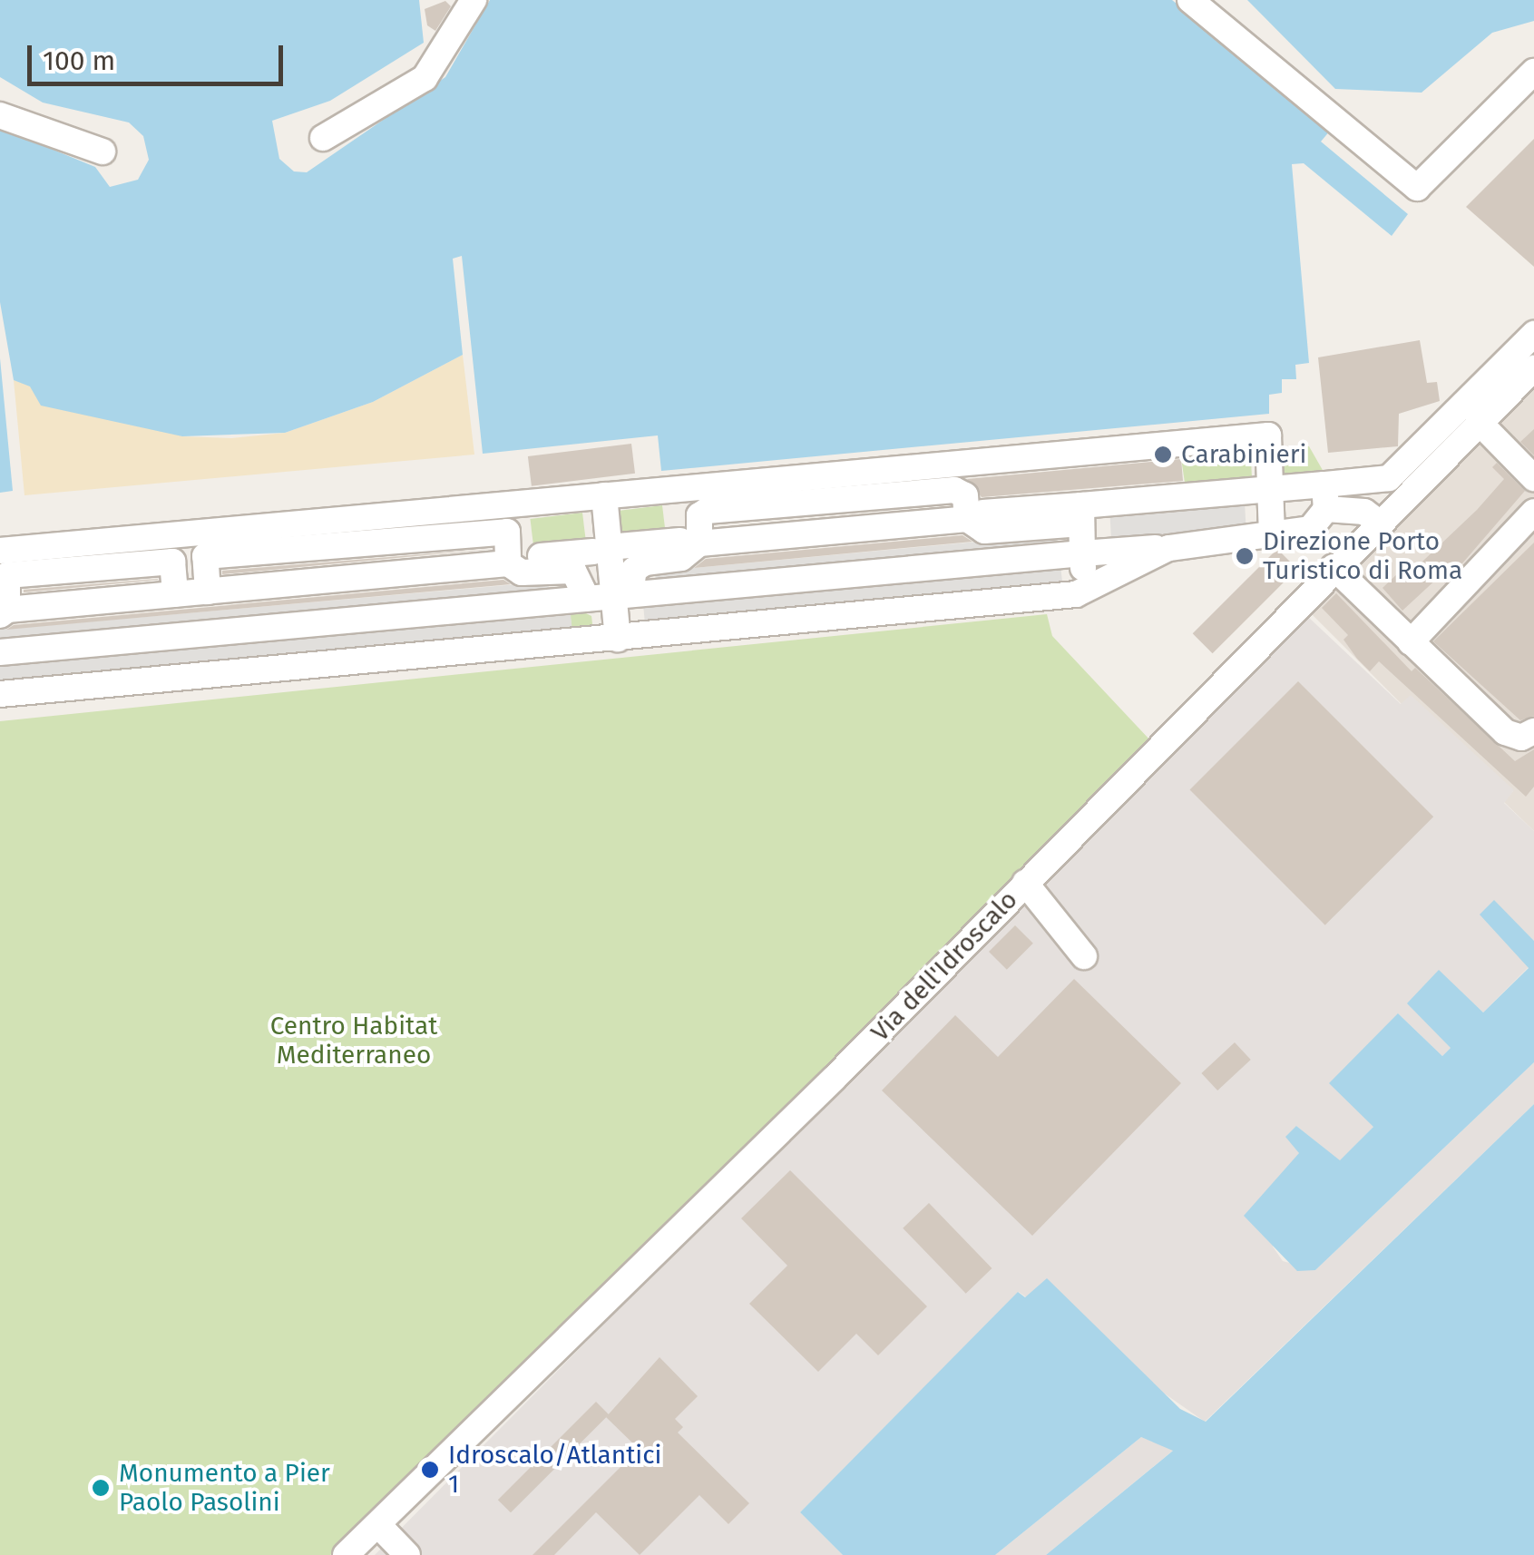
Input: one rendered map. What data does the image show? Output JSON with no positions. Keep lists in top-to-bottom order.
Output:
{
  "streets": {
    "street": ["Via dell'Idroscalo"]
  },
  "parks": ["Centro Habitat Mediterraneo"],
  "places": [
    "Carabinieri",
    "Direzione Porto Turistico di Roma",
    "Idroscalo/Atlantici 1",
    "Monumento a Pier Paolo Pasolini"
  ],
  "scale_bar": "100 m"
}
